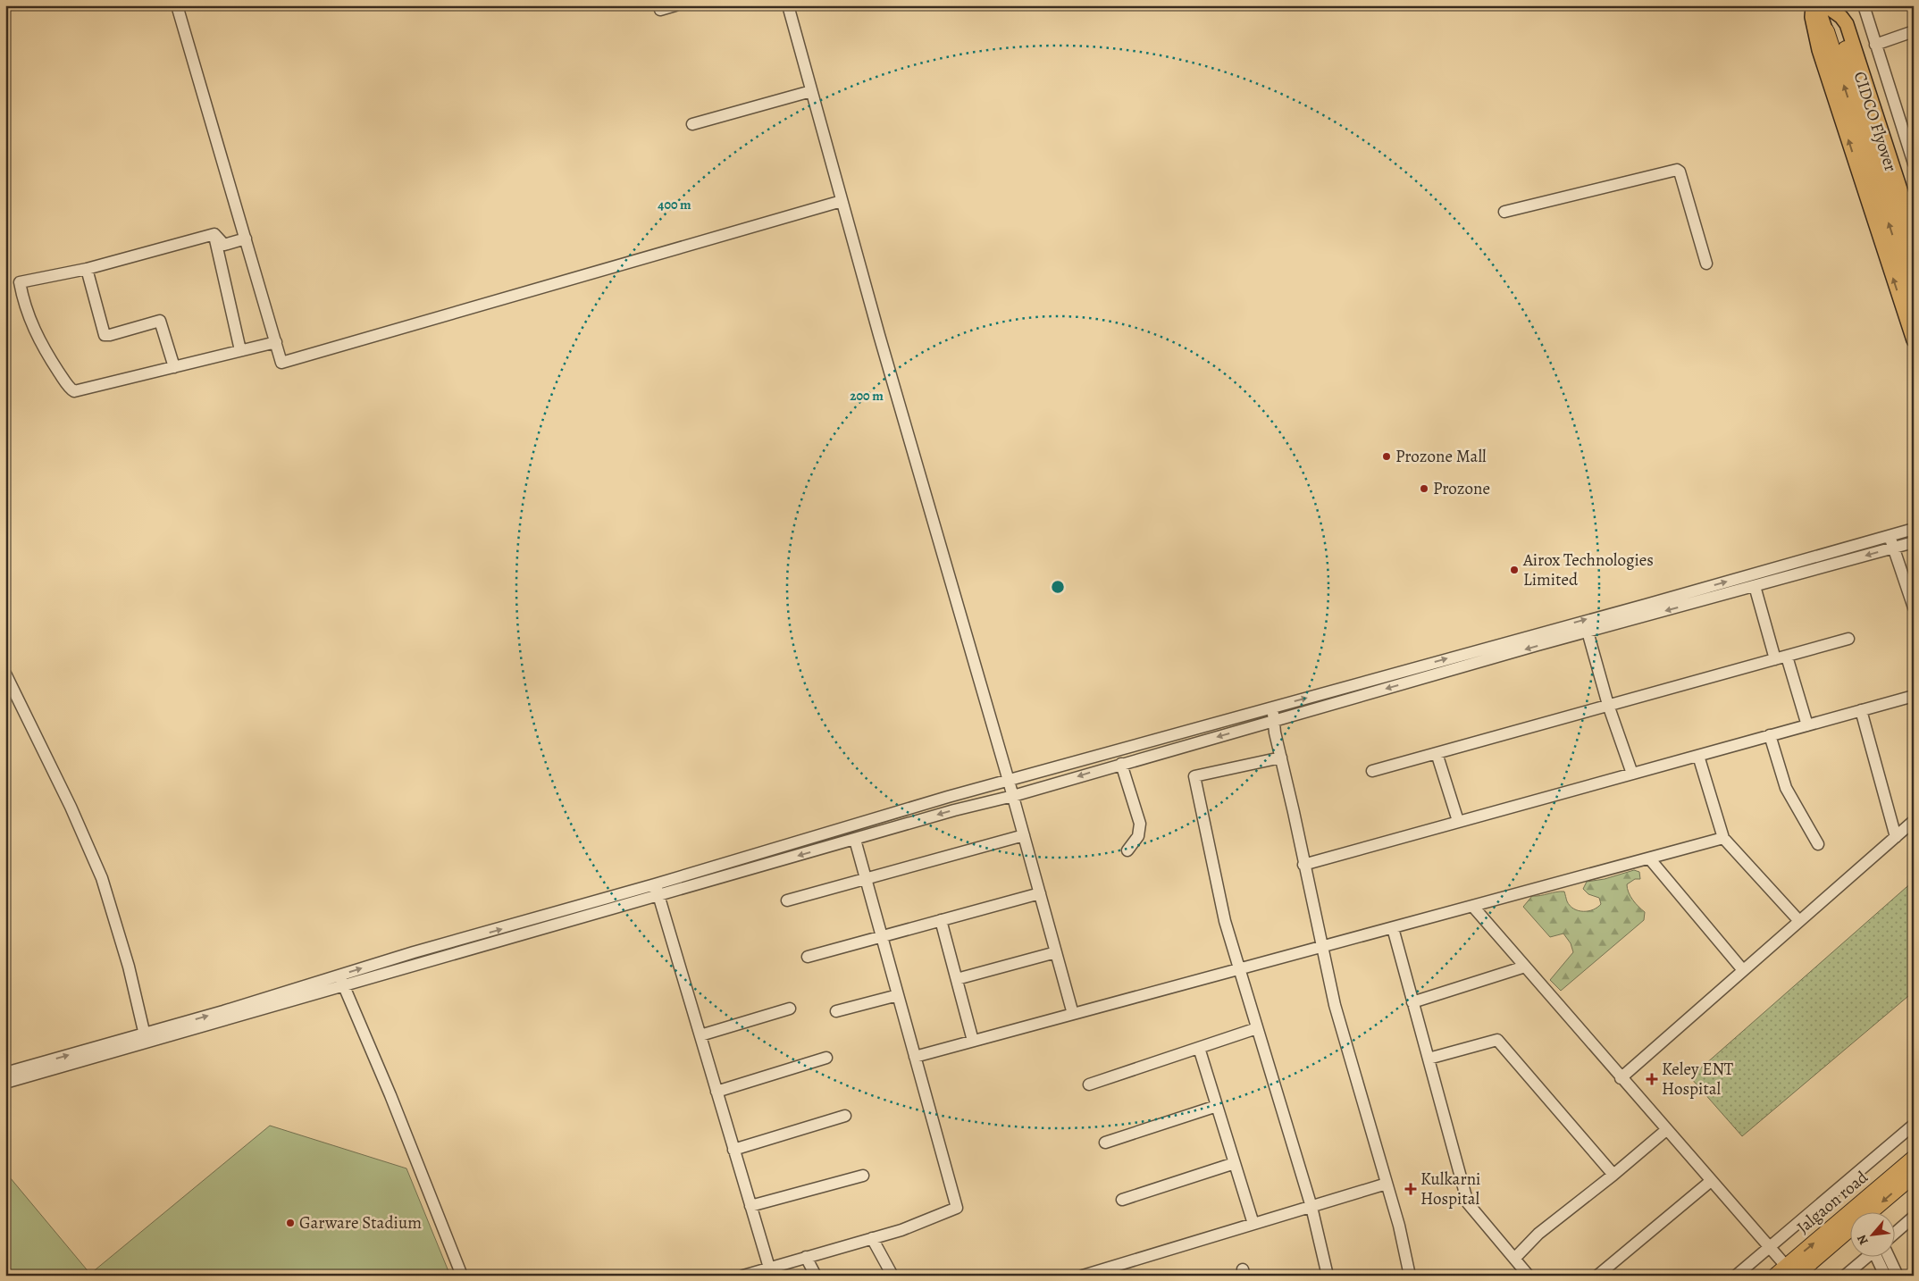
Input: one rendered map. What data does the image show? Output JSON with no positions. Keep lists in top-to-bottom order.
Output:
{
  "streets": {
    "highway": ["CIDCO Flyover", "Jalgaon road"]
  },
  "places": {
    "other": [
      "Prozone Mall",
      "Prozone",
      "Airox Technologies Limited",
      "Garware Stadium"
    ],
    "health": ["Keley ENT Hospital", "Kulkarni Hospital"]
  },
  "north": "bottom left",
  "rings": ["400 m", "200 m"]
}
